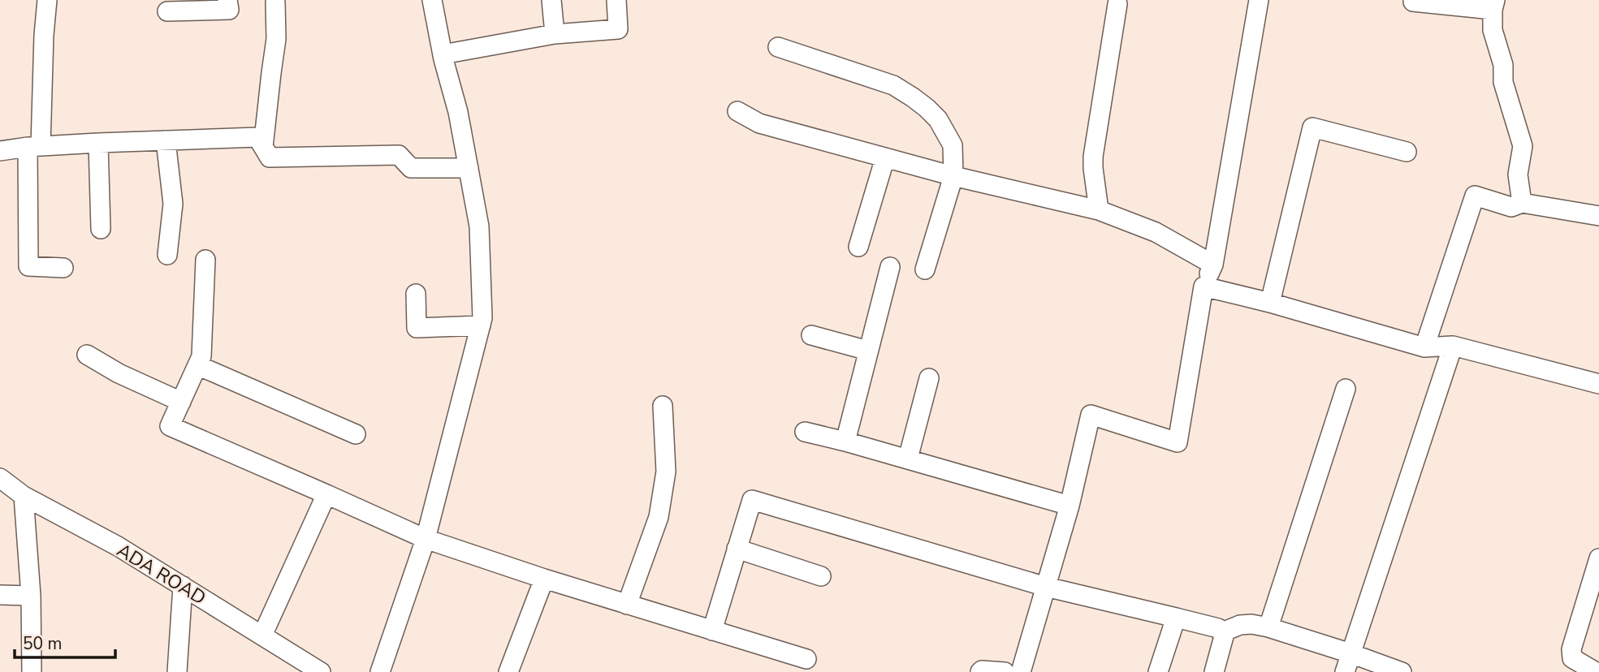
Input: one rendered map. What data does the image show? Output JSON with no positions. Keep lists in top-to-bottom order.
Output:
{
  "streets": {
    "street": ["ADA ROAD"]
  },
  "scale_bar": "50 m"
}
